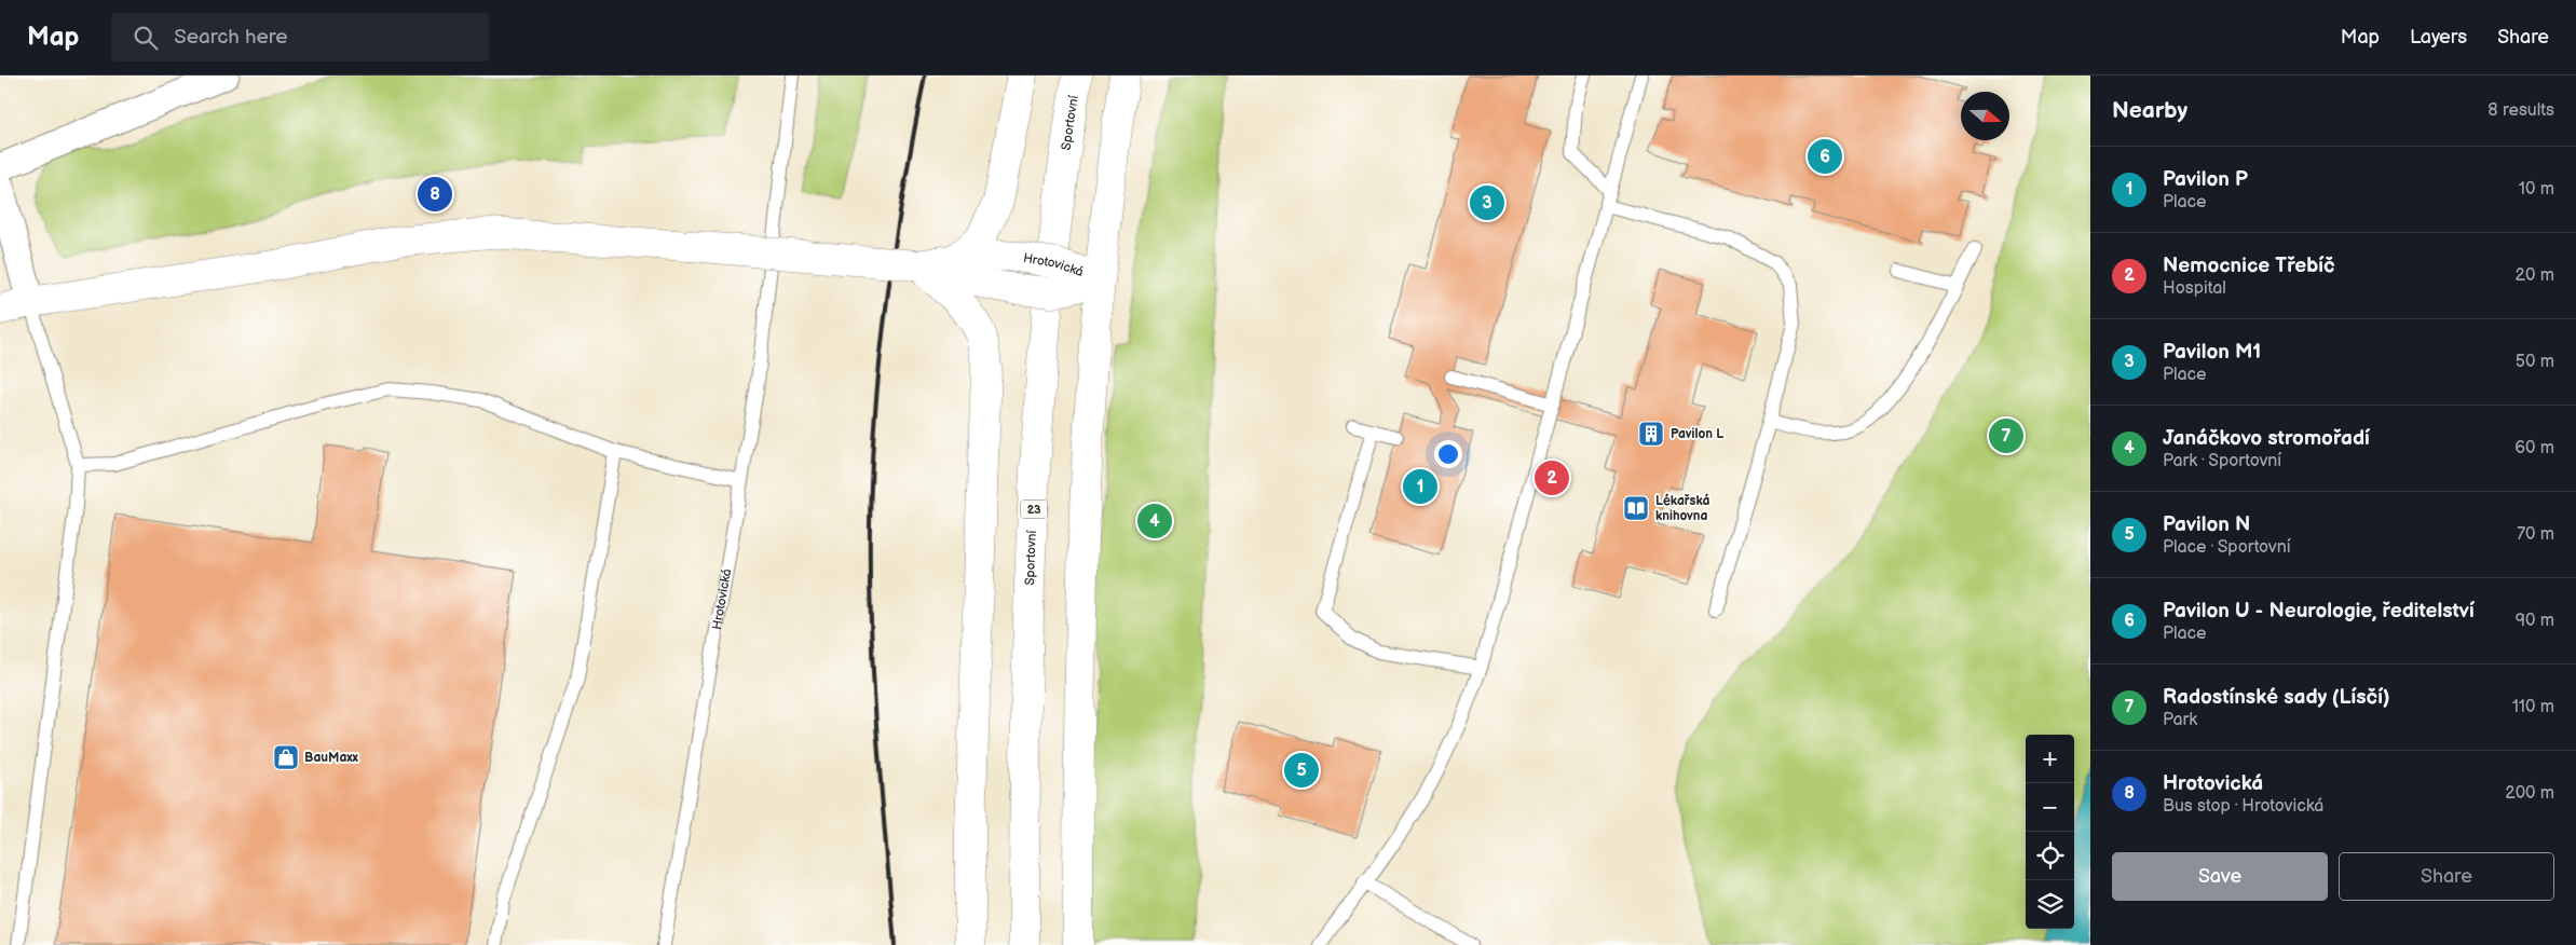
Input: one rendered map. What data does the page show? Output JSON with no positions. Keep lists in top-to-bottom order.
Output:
{
  "streets": {
    "main road": ["Sportovní", "Hrotovická", "23"]
  },
  "places": {
    "building": ["Pavilon L"],
    "library": ["Lékařská knihovna"],
    "shop": ["BauMaxx"]
  },
  "north": "right",
  "page": {
    "header": "Map",
    "search": "Search here",
    "nav": ["Map", "Layers", "Share"],
    "heading": ["Nearby", "8 results"],
    "pins": [
      "6",
      "8",
      "3",
      "7",
      "2",
      "1",
      "4",
      "5"
    ],
    "list": [
      {
        "mark": "1",
        "name": "Pavilon P",
        "note": "Place",
        "value": "10 m"
      },
      {
        "mark": "2",
        "name": "Nemocnice Třebíč",
        "note": "Hospital",
        "value": "20 m"
      },
      {
        "mark": "3",
        "name": "Pavilon M1",
        "note": "Place",
        "value": "50 m"
      },
      {
        "mark": "4",
        "name": "Janáčkovo stromořadí",
        "note": "Park · Sportovní",
        "value": "60 m"
      },
      {
        "mark": "5",
        "name": "Pavilon N",
        "note": "Place · Sportovní",
        "value": "70 m"
      },
      {
        "mark": "6",
        "name": "Pavilon U - Neurologie, ředitelství",
        "note": "Place",
        "value": "90 m"
      },
      {
        "mark": "7",
        "name": "Radostínské sady (Lísčí)",
        "note": "Park",
        "value": "110 m"
      },
      {
        "mark": "8",
        "name": "Hrotovická",
        "note": "Bus stop · Hrotovická",
        "value": "200 m"
      }
    ],
    "map_buttons": ["+", "−"],
    "buttons": ["Save", "Share"]
  }
}
